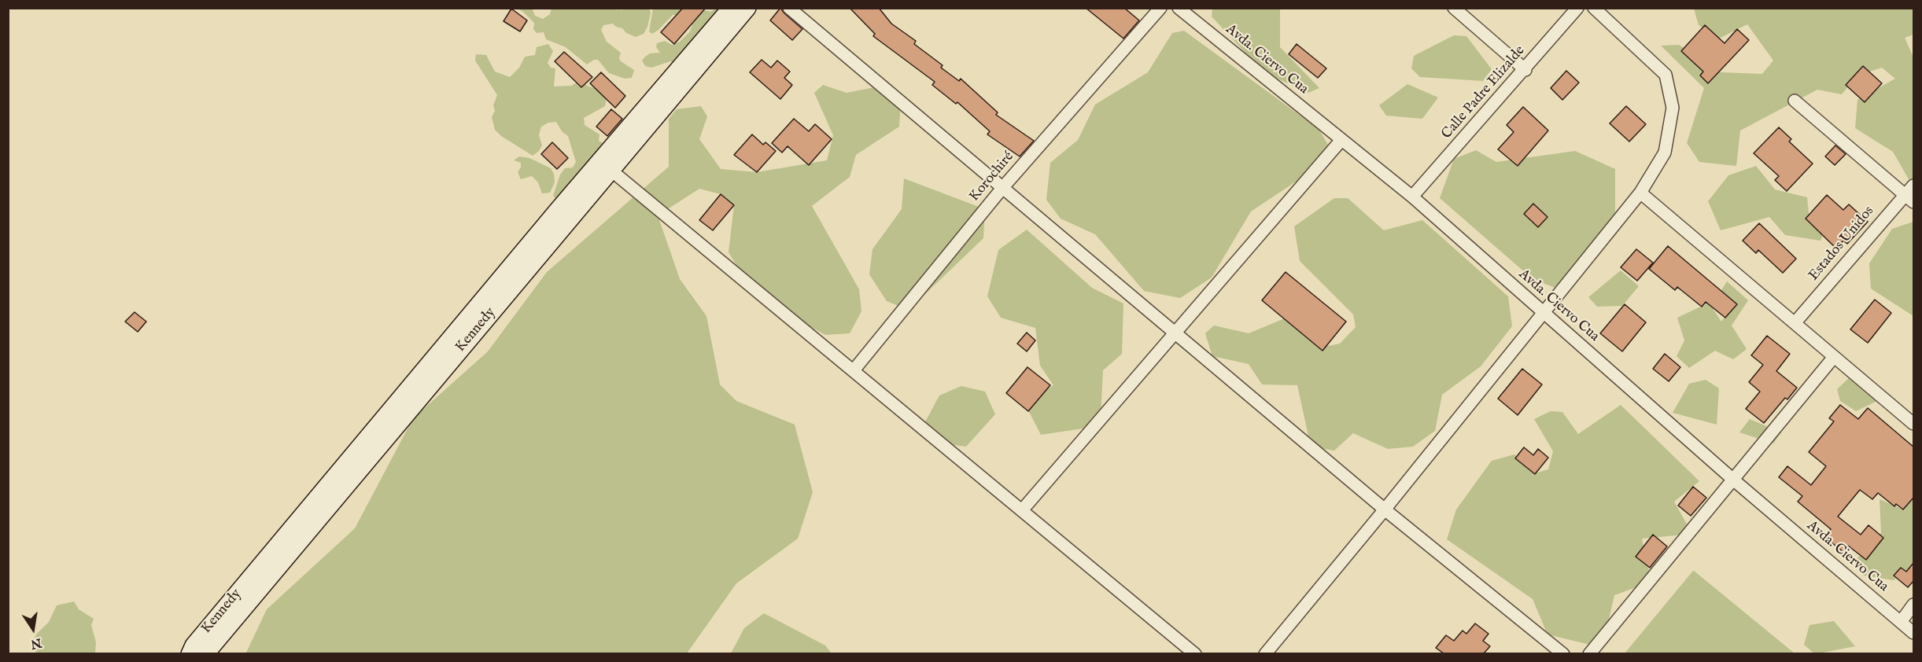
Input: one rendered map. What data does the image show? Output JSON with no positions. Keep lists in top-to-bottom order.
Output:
{
  "streets": {
    "main road": ["Kennedy"],
    "street": [
      "Avda. Ciervo Cua",
      "Calle Padre Elizalde",
      "Korochiré",
      "Estados Unidos"
    ]
  },
  "crossings": [
    ["Avda. Ciervo Cua", "Calle Padre Elizalde"]
  ],
  "north": "bottom"
}
